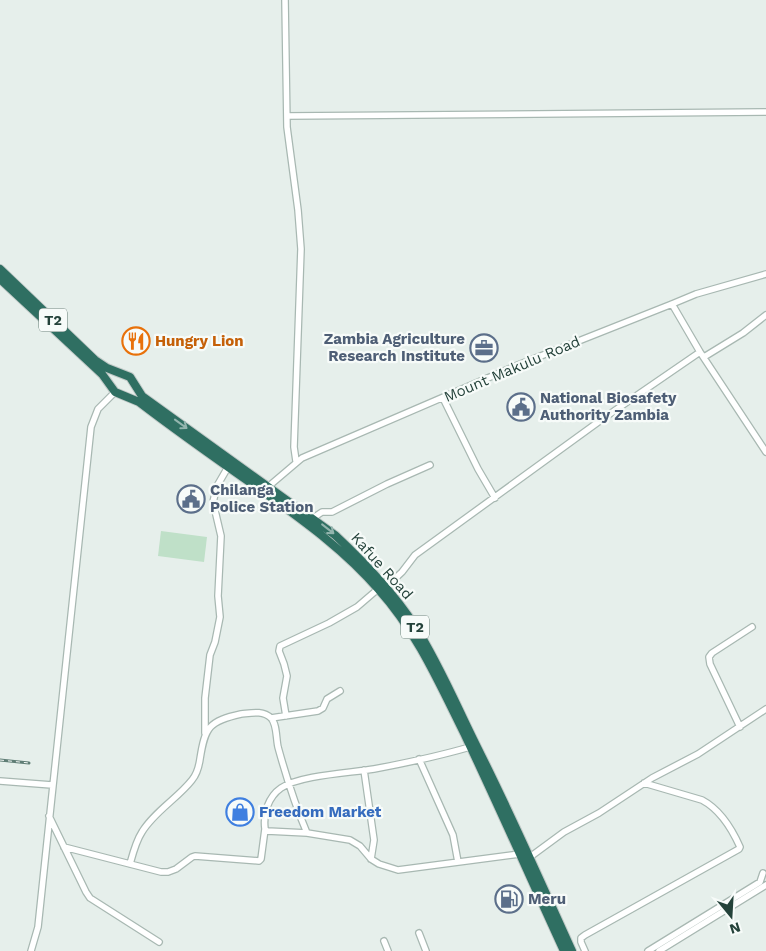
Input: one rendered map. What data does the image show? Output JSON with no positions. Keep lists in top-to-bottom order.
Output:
{
  "streets": {
    "highway": ["T2", "Kafue Road"],
    "street": ["Mount Makulu Road"]
  },
  "crossings": [
    ["T2", "Kafue Road"],
    ["Mount Makulu Road", "Kafue Road"]
  ],
  "places": {
    "restaurant": ["Hungry Lion"],
    "office": ["Zambia Agriculture Research Institute"],
    "public building": ["National Biosafety Authority Zambia", "Chilanga Police Station"],
    "shop": ["Freedom Market"],
    "fuel station": ["Meru"]
  },
  "north": "bottom"
}
